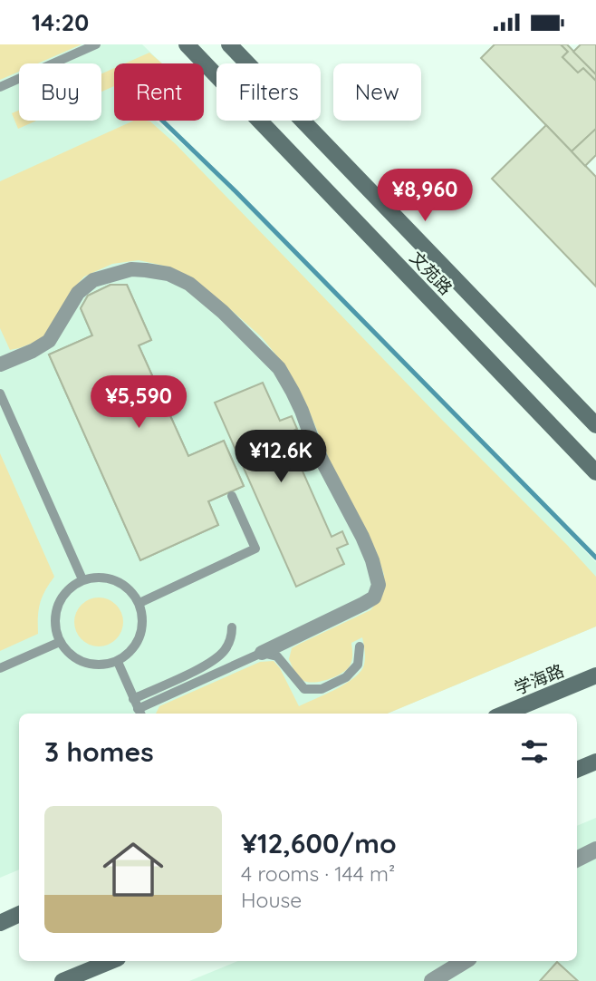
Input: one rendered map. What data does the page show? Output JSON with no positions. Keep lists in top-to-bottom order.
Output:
{
  "streets": {
    "main road": ["文苑路", "学海路"]
  },
  "page": {
    "status": "14:20",
    "chip": [
      "Buy",
      "Rent",
      "Filters",
      "New"
    ],
    "price": ["¥8,960", "¥5,590", "¥12.6K"],
    "heading": "3 homes",
    "list": [
      {
        "name": "¥12,600/mo",
        "note": "4 rooms · 144 m² · House"
      }
    ]
  }
}
